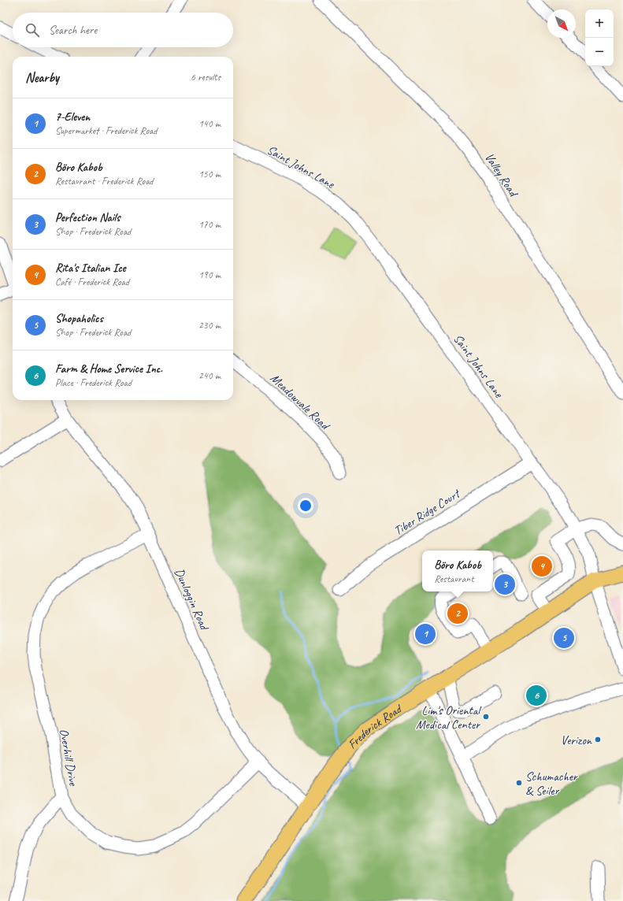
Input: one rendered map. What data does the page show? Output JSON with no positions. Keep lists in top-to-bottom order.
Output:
{
  "streets": {
    "main road": ["Frederick Road"],
    "street": [
      "Saint Johns Lane",
      "Valley Road",
      "Meadowvale Road",
      "Tiber Ridge Court",
      "Dunloggin Road",
      "Overhill Drive"
    ]
  },
  "crossings": [
    ["Saint Johns Lane", "Tiber Ridge Court"],
    ["Saint Johns Lane", "Frederick Road"],
    ["Dunloggin Road", "Frederick Road"],
    ["Dunloggin Road", "Overhill Drive"]
  ],
  "places": ["Lim's Oriental Medical Center", "Verizon", "Schumacher & Seiler"],
  "north": "bottom right",
  "page": {
    "map_buttons": ["+", "−"],
    "search": "Search here",
    "heading": ["Nearby", "6 results"],
    "list": [
      {
        "mark": "1",
        "name": "7-Eleven",
        "note": "Supermarket · Frederick Road",
        "value": "140 m"
      },
      {
        "mark": "2",
        "name": "Böro Kabob",
        "note": "Restaurant · Frederick Road",
        "value": "150 m"
      },
      {
        "mark": "3",
        "name": "Perfection Nails",
        "note": "Shop · Frederick Road",
        "value": "170 m"
      },
      {
        "mark": "4",
        "name": "Rita's Italian Ice",
        "note": "Café · Frederick Road",
        "value": "190 m"
      },
      {
        "mark": "5",
        "name": "Shopaholics",
        "note": "Shop · Frederick Road",
        "value": "230 m"
      },
      {
        "mark": "6",
        "name": "Farm & Home Service Inc.",
        "note": "Place · Frederick Road",
        "value": "240 m"
      }
    ],
    "popup": ["Böro Kabob", "Restaurant"],
    "pins": [
      "4",
      "3",
      "2",
      "1",
      "5",
      "6"
    ]
  }
}
